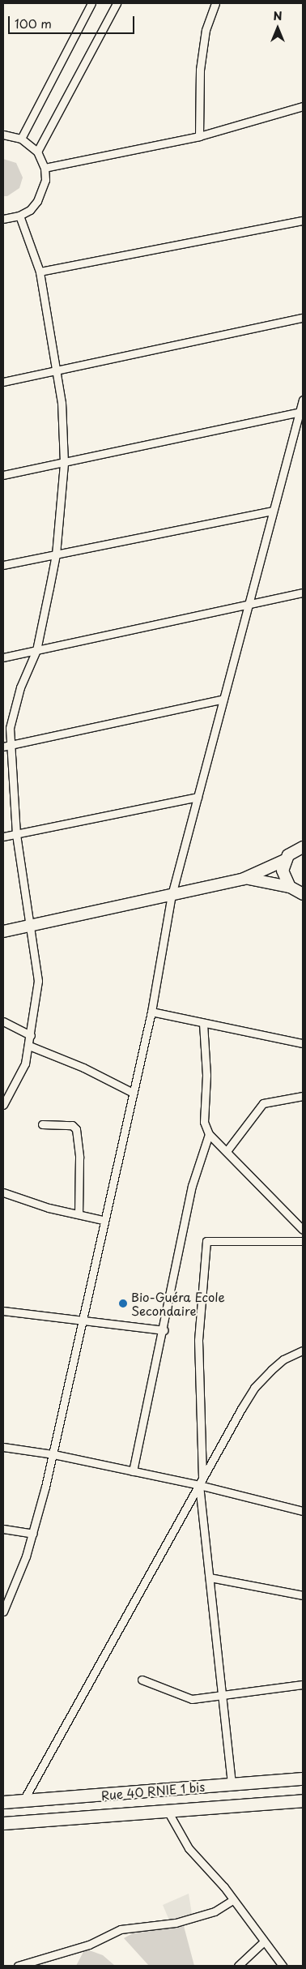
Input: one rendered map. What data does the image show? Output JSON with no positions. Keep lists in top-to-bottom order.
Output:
{
  "streets": {
    "main road": ["Rue 40 RNIE 1 bis"]
  },
  "places": ["Bio-Guéra Ecole Secondaire"],
  "scale_bar": "100 m",
  "north": "top"
}
